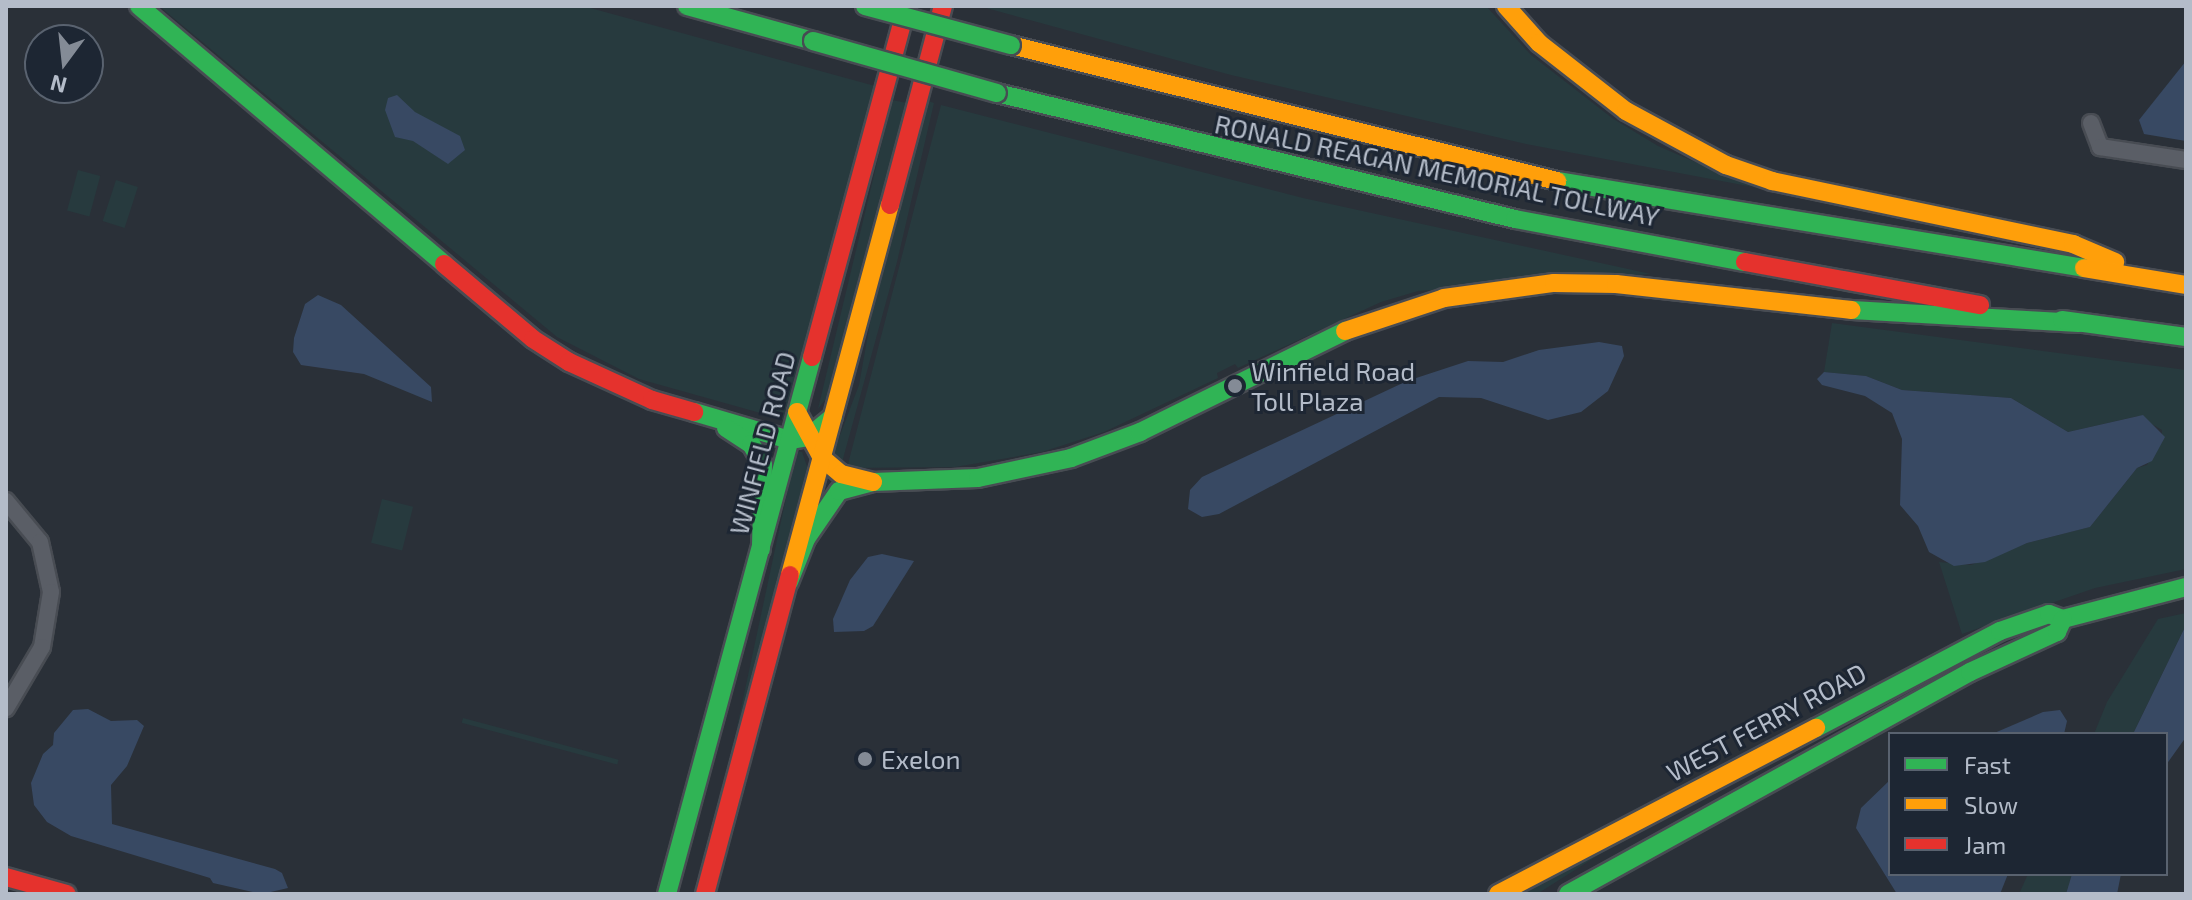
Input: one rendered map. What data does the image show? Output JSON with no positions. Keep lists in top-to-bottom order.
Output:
{
  "streets": {
    "main road": ["RONALD REAGAN MEMORIAL TOLLWAY", "WINFIELD ROAD", "WEST FERRY ROAD"]
  },
  "places": ["Winfield Road Toll Plaza", "Exelon"],
  "legend": ["Fast", "Slow", "Jam"],
  "north": "bottom"
}
